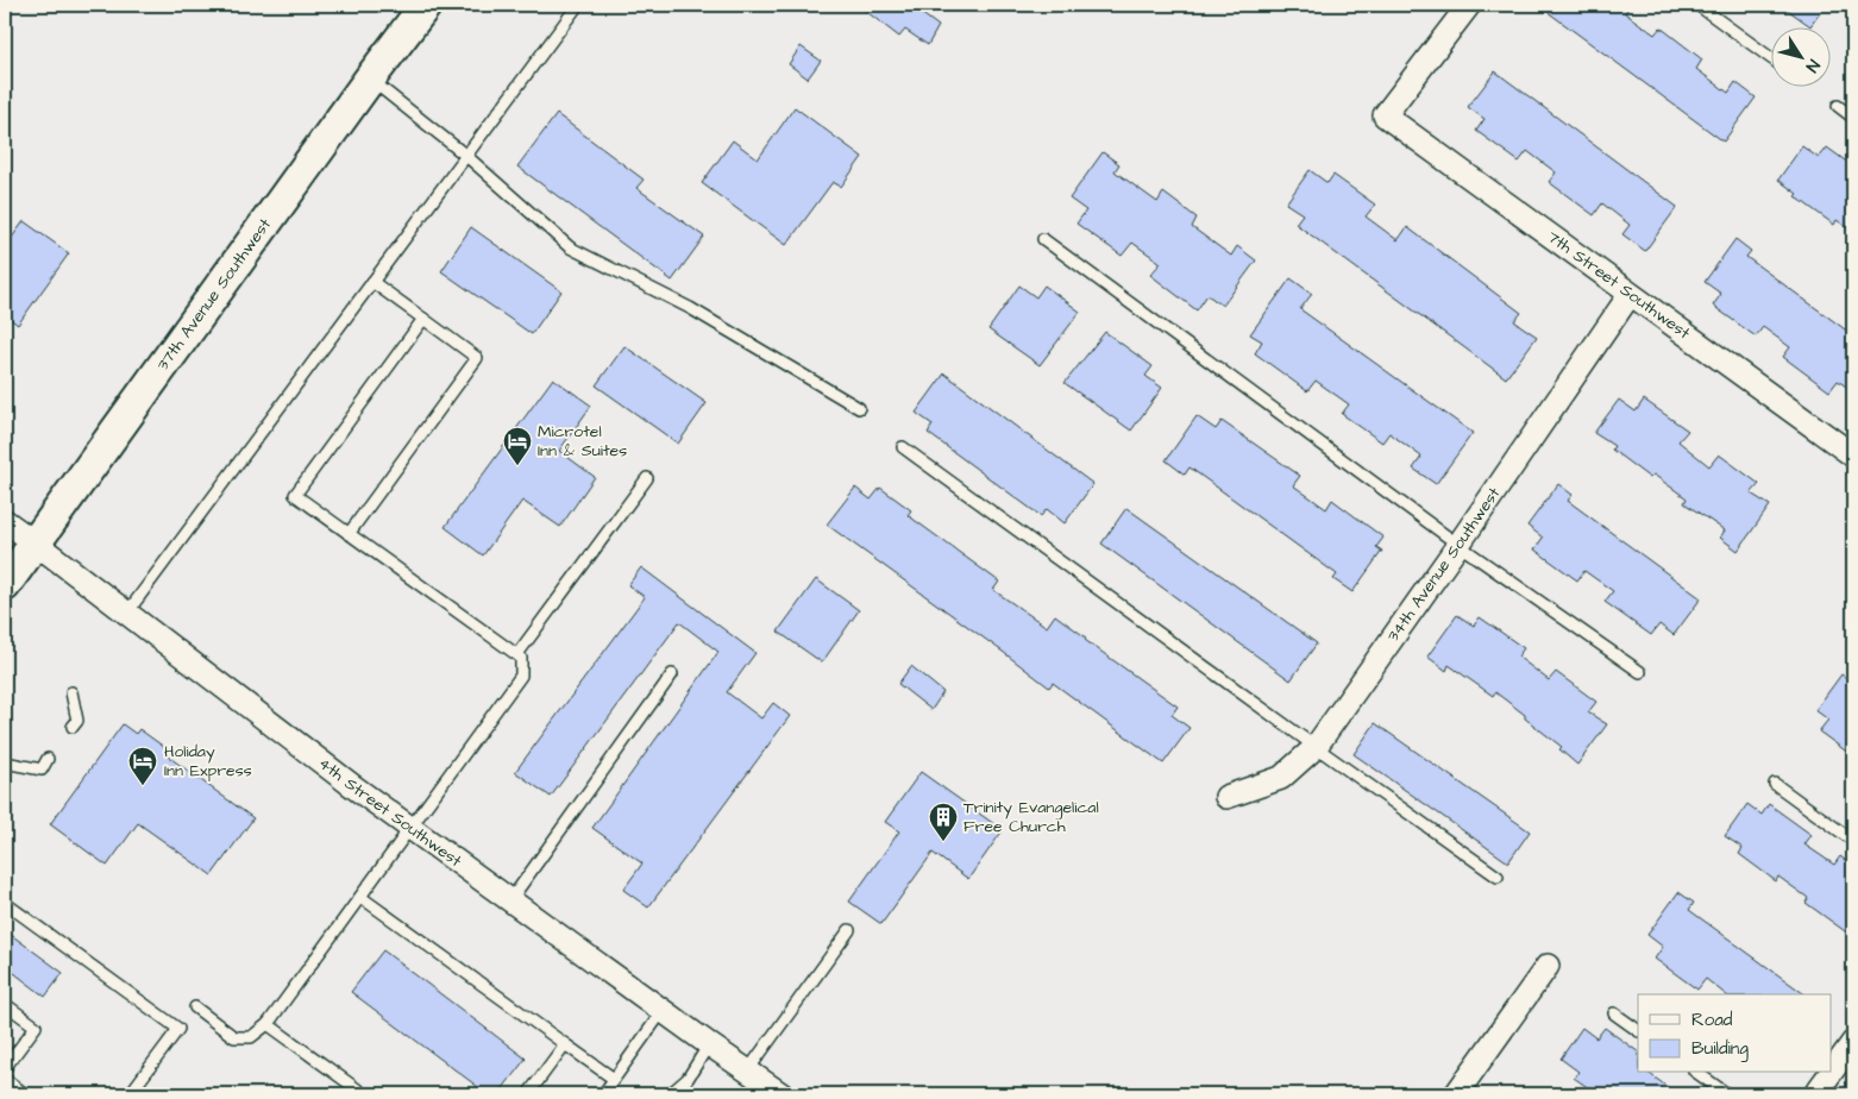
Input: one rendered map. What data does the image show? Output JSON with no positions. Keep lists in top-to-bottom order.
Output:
{
  "streets": {
    "main road": ["37th Avenue Southwest"],
    "street": ["7th Street Southwest", "34th Avenue Southwest", "4th Street Southwest"]
  },
  "crossings": [
    ["7th Street Southwest", "34th Avenue Southwest"],
    ["37th Avenue Southwest", "4th Street Southwest"]
  ],
  "places": {
    "hotel": ["Microtel Inn & Suites", "Holiday Inn Express"],
    "building": ["Trinity Evangelical Free Church"]
  },
  "legend": ["Road", "Building"],
  "north": "bottom right"
}
